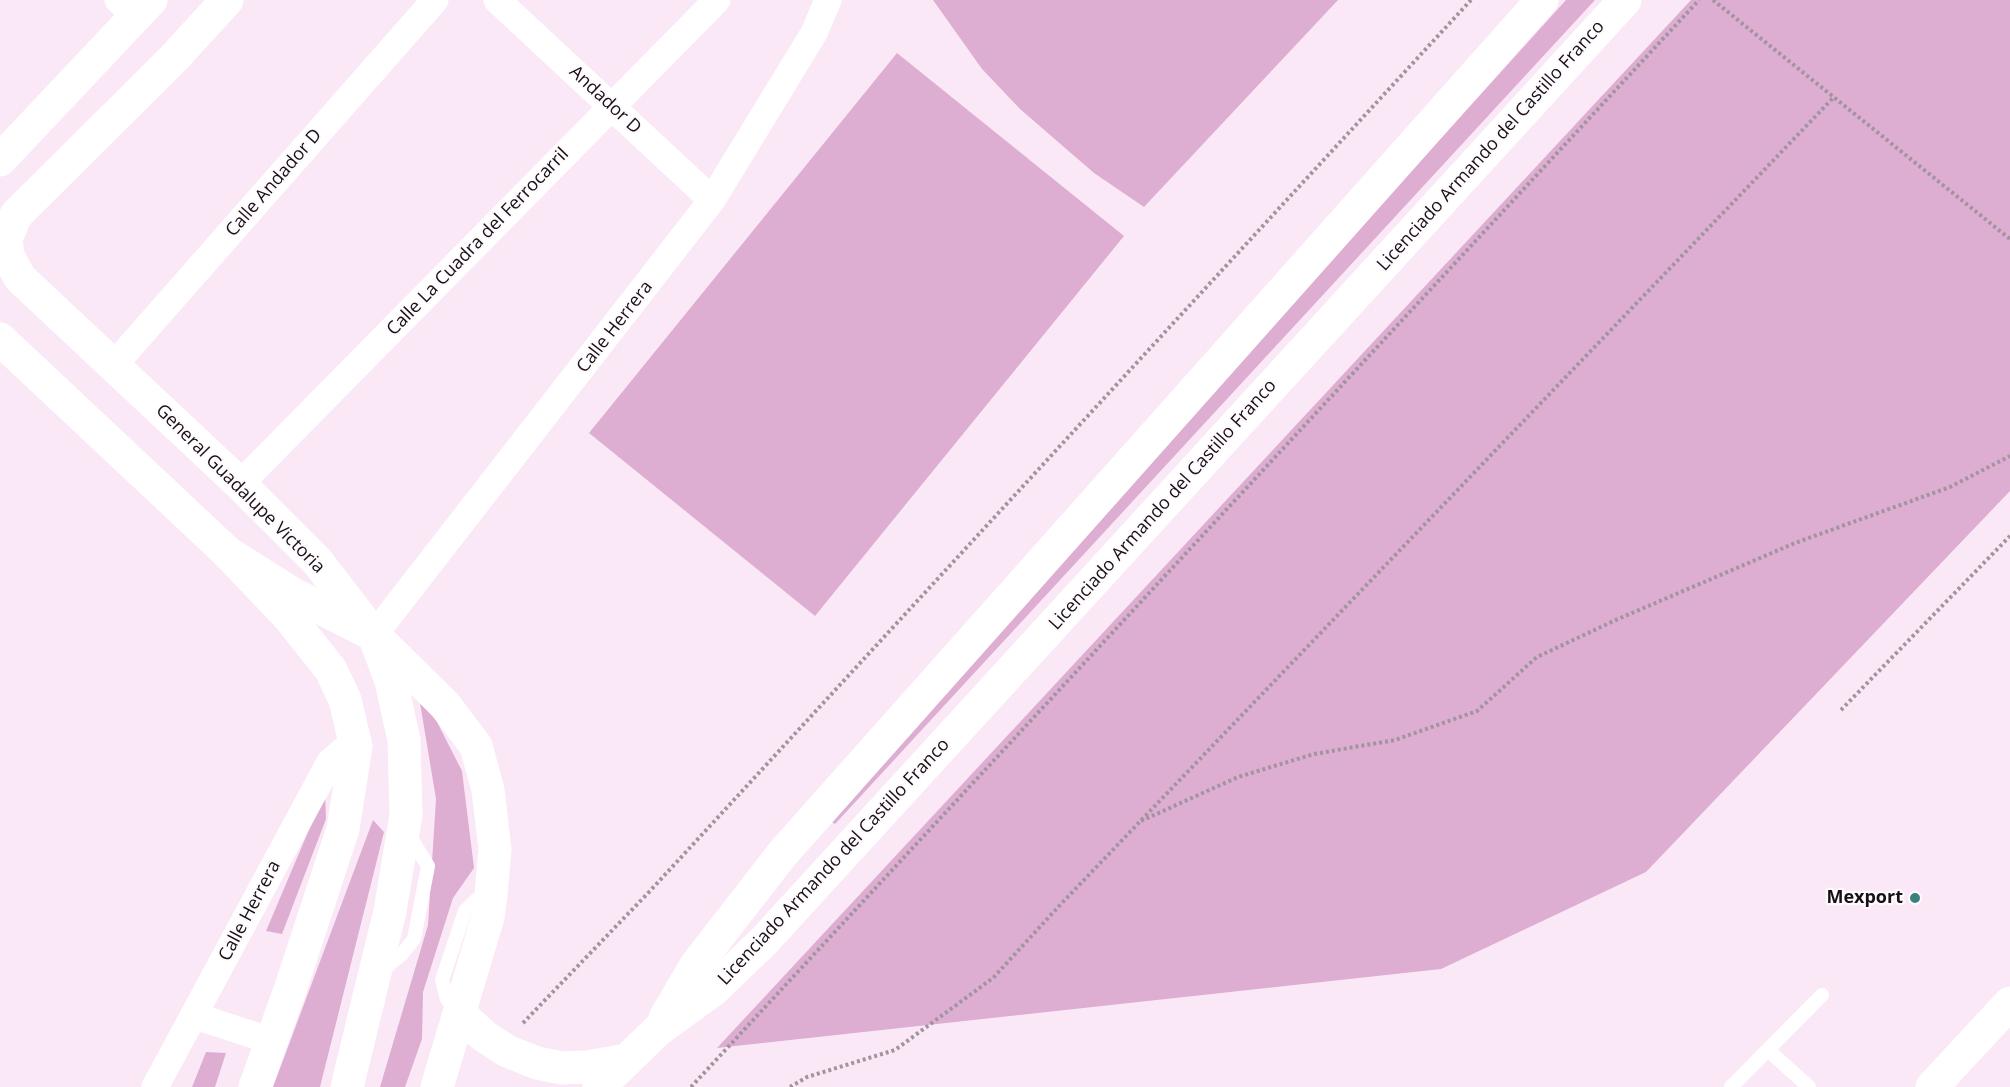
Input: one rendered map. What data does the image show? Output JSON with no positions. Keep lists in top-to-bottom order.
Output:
{
  "streets": {
    "main road": ["Licenciado Armando del Castillo Franco", "General Guadalupe Victoria"],
    "street": [
      "Andador D",
      "Calle Andador D",
      "Calle La Cuadra del Ferrocarril",
      "Calle Herrera"
    ]
  },
  "crossings": [
    ["Andador D", "Calle La Cuadra del Ferrocarril"],
    ["Andador D", "Calle Herrera"],
    ["Calle Andador D", "General Guadalupe Victoria"],
    ["Calle La Cuadra del Ferrocarril", "General Guadalupe Victoria"],
    ["Calle Herrera", "General Guadalupe Victoria"]
  ],
  "places": ["Mexport"]
}
